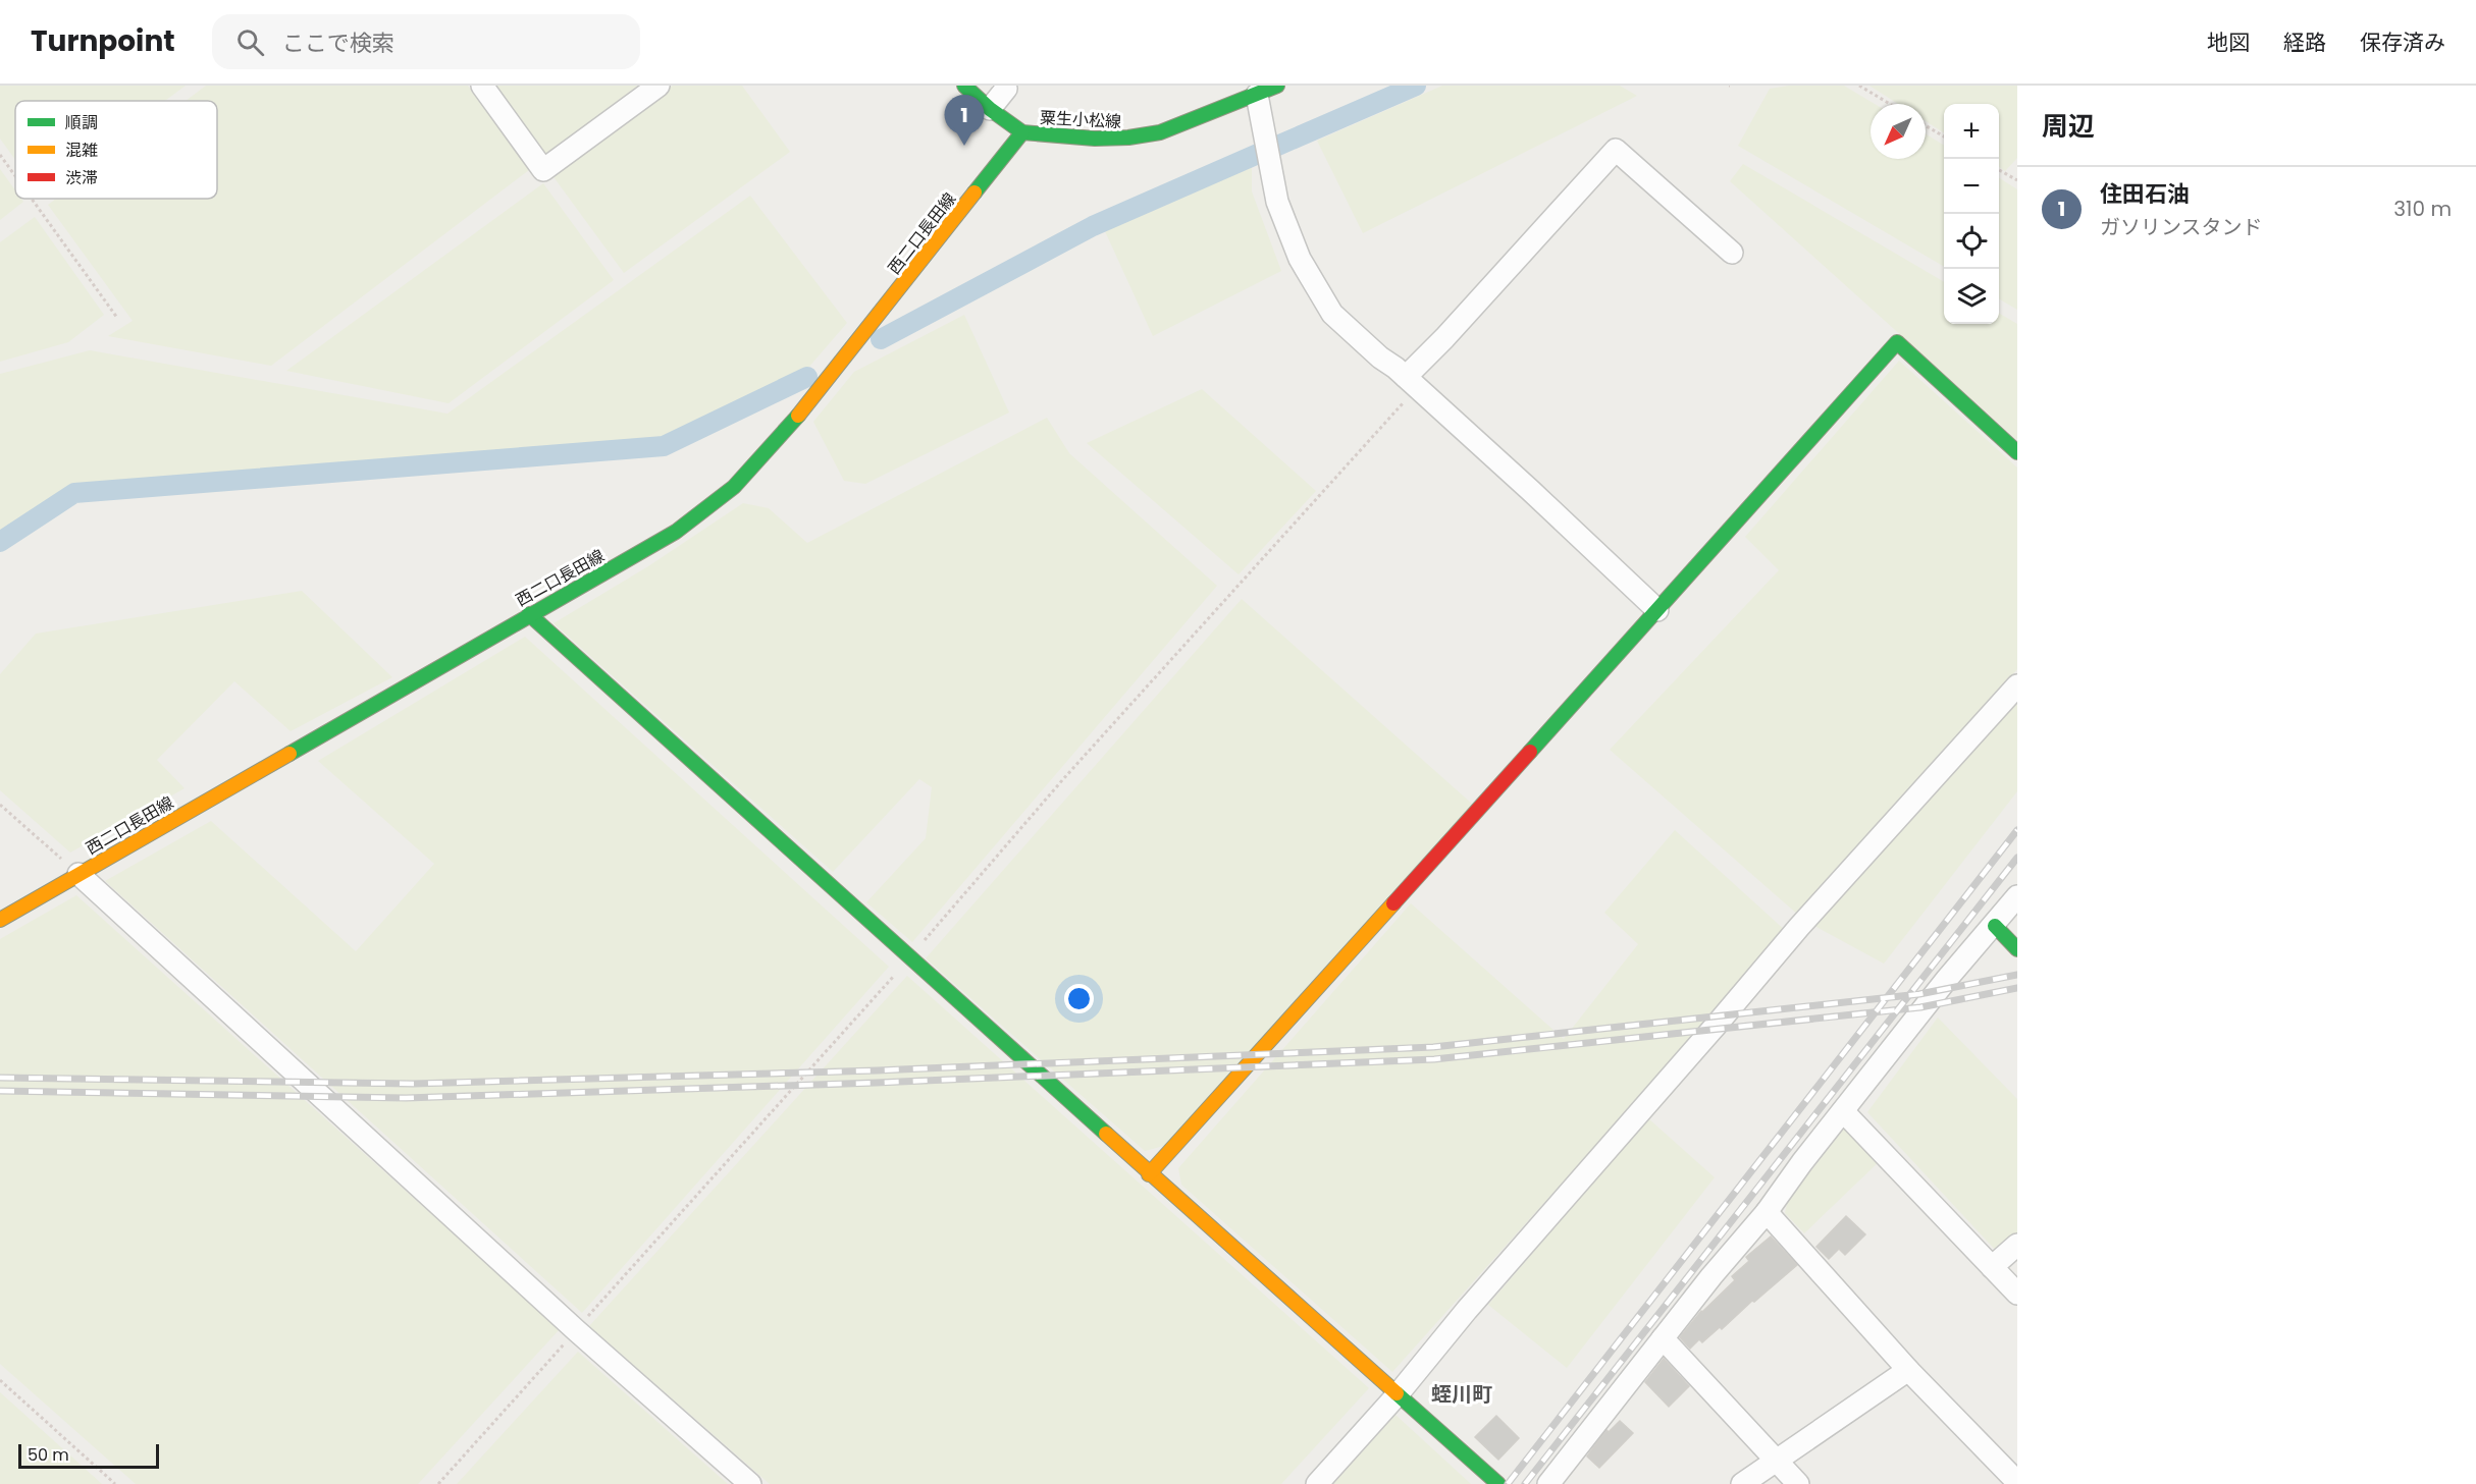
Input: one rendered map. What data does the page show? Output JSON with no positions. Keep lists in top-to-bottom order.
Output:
{
  "streets": {
    "street": ["粟生小松線", "西二口長田線"]
  },
  "crossings": [
    ["粟生小松線", "西二口長田線"]
  ],
  "districts": ["蛭川町"],
  "legend": ["順調", "混雑", "渋滞"],
  "scale_bar": "50 m",
  "north": "bottom left",
  "page": {
    "header": "Turnpoint",
    "search": "ここで検索",
    "nav": ["地図", "経路", "保存済み"],
    "heading": "周辺",
    "pins": "1",
    "map_buttons": ["+", "−"],
    "list": [
      {
        "mark": "1",
        "name": "住田石油",
        "note": "ガソリンスタンド",
        "value": "310 m"
      }
    ],
    "scale": "50 m"
  }
}
